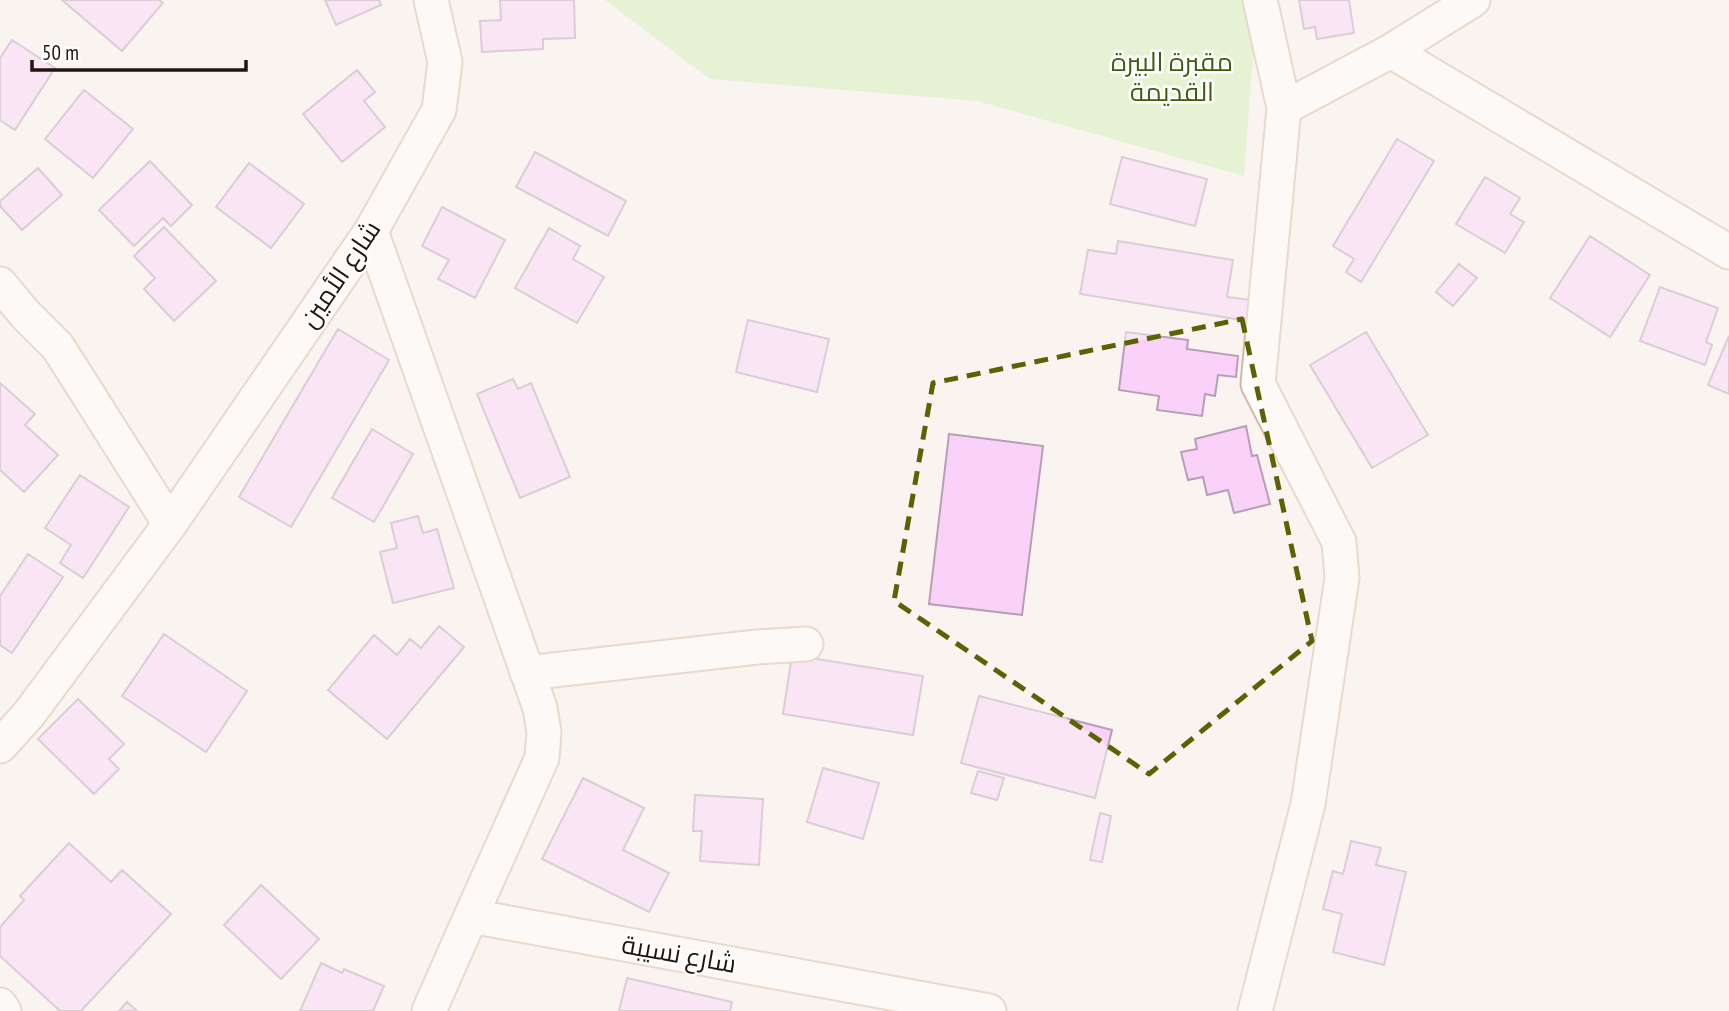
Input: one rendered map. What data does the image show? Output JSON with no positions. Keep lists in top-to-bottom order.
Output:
{
  "streets": {
    "street": ["شارع الأمين", "شارع نسيبة"]
  },
  "parks": ["مقبرة البيرة القديمة"],
  "scale_bar": "50 m"
}
